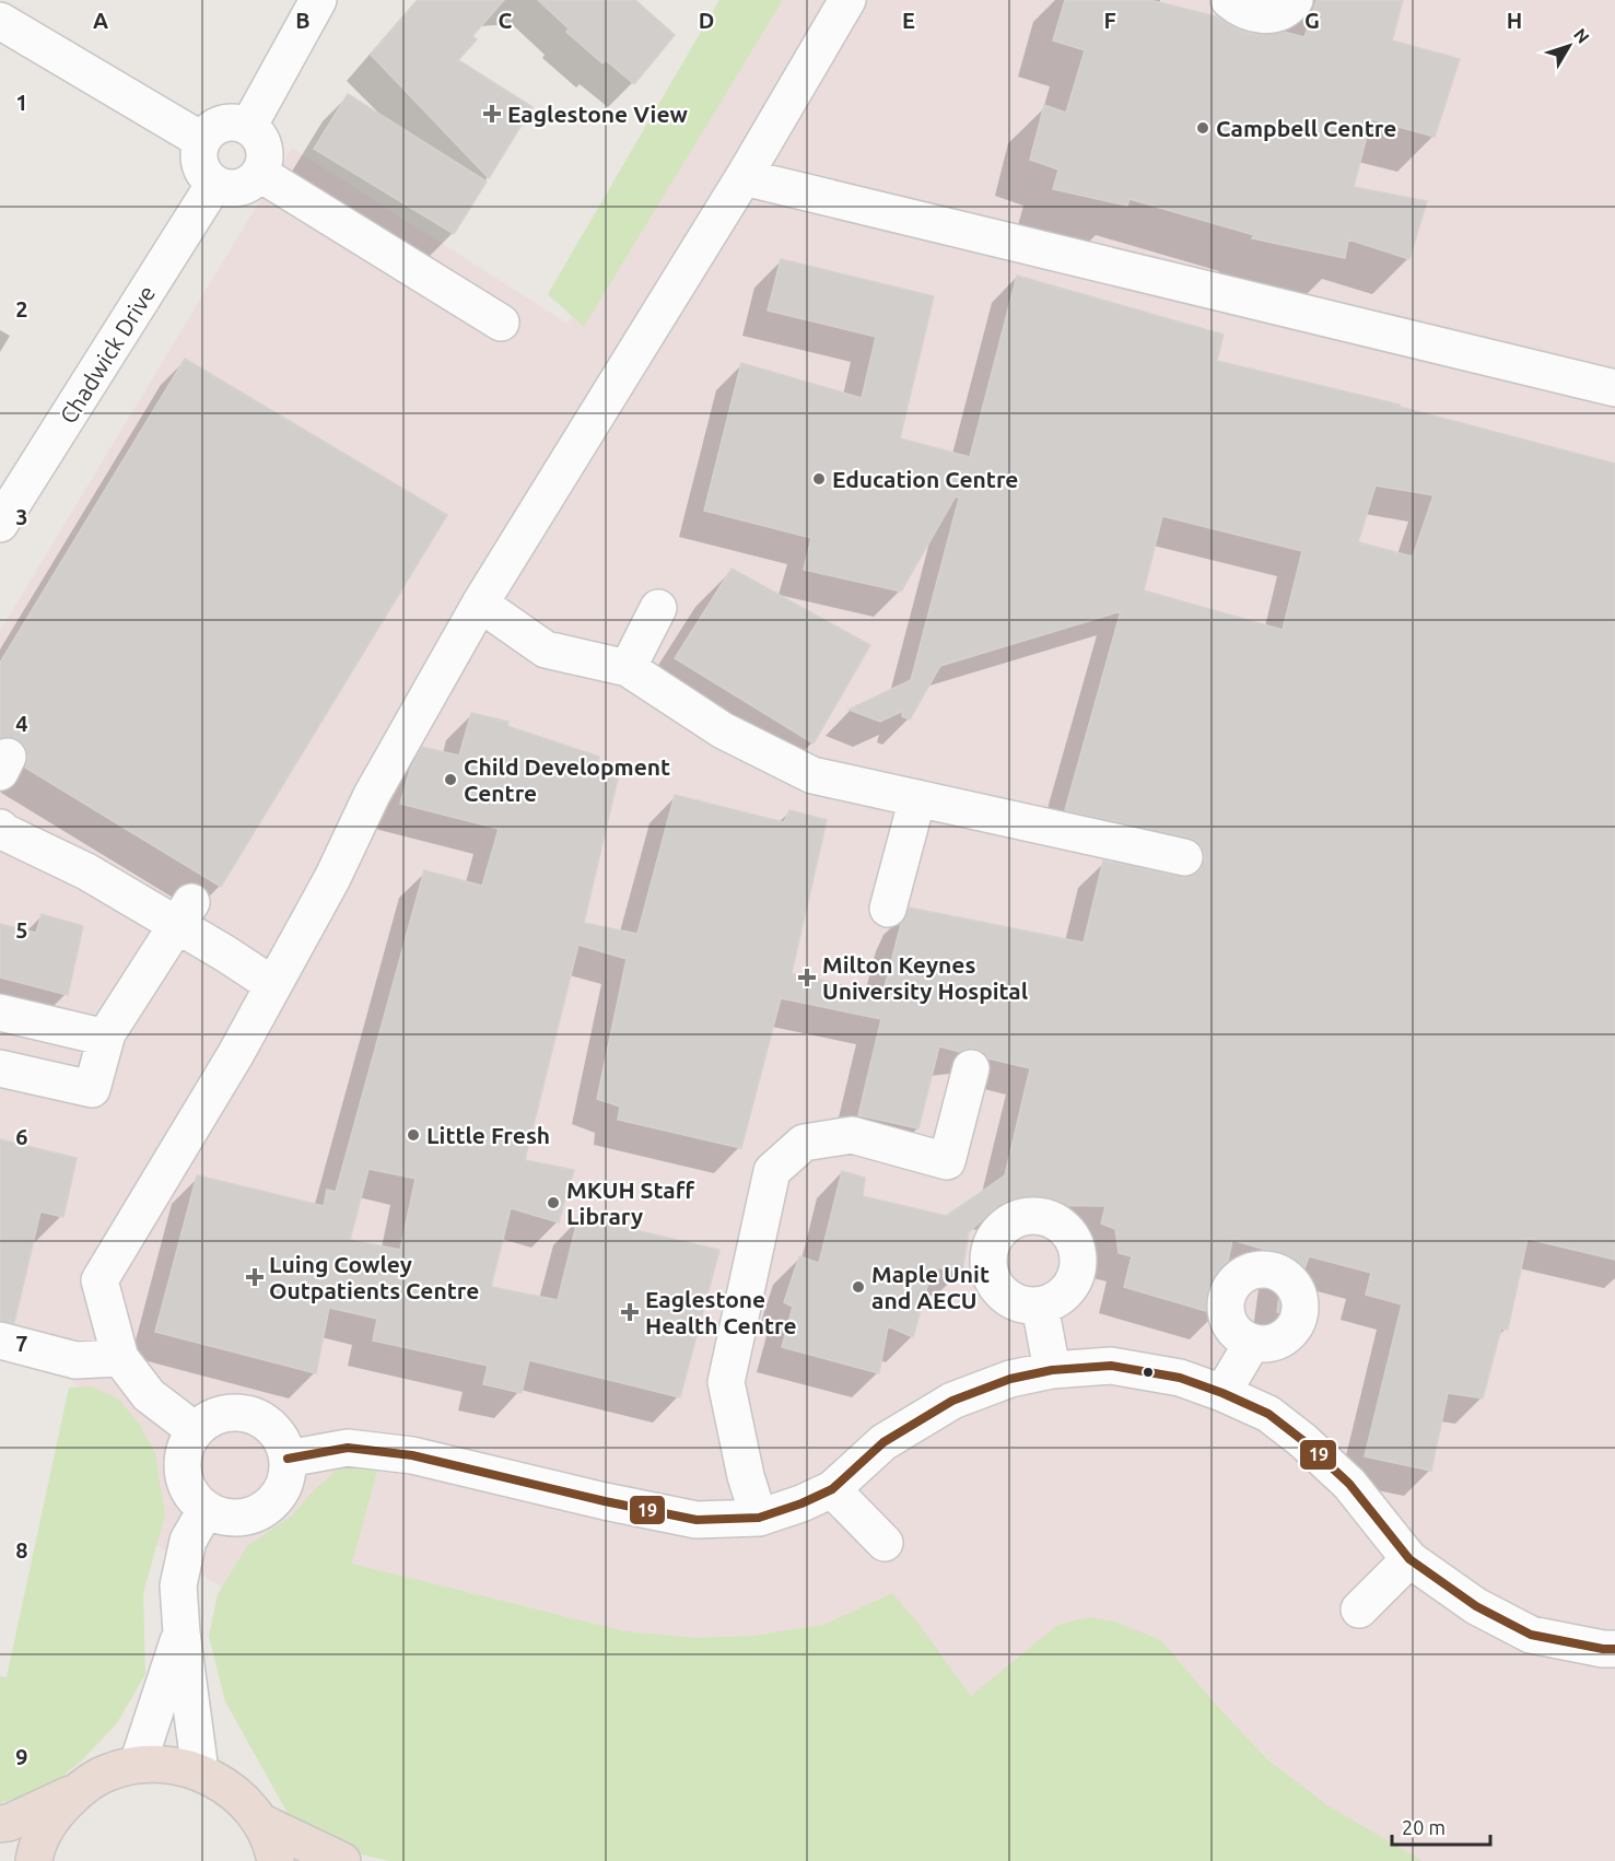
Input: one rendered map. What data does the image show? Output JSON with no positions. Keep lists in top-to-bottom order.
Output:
{
  "streets": {
    "street": ["Chadwick Drive"]
  },
  "places": {
    "health": [
      "Eaglestone View",
      "Milton Keynes University Hospital",
      "Luing Cowley Outpatients Centre",
      "Eaglestone Health Centre"
    ],
    "other": [
      "Campbell Centre",
      "Education Centre",
      "Child Development Centre",
      "Little Fresh",
      "MKUH Staff Library",
      "Maple Unit and AECU"
    ]
  },
  "lines": ["transit line 19"],
  "scale_bar": "20 m",
  "north": "top right",
  "grid": {
    "columns": [
      "A",
      "B",
      "C",
      "D",
      "E",
      "F",
      "G",
      "H"
    ],
    "rows": [
      "1",
      "2",
      "3",
      "4",
      "5",
      "6",
      "7",
      "8",
      "9"
    ]
  }
}
